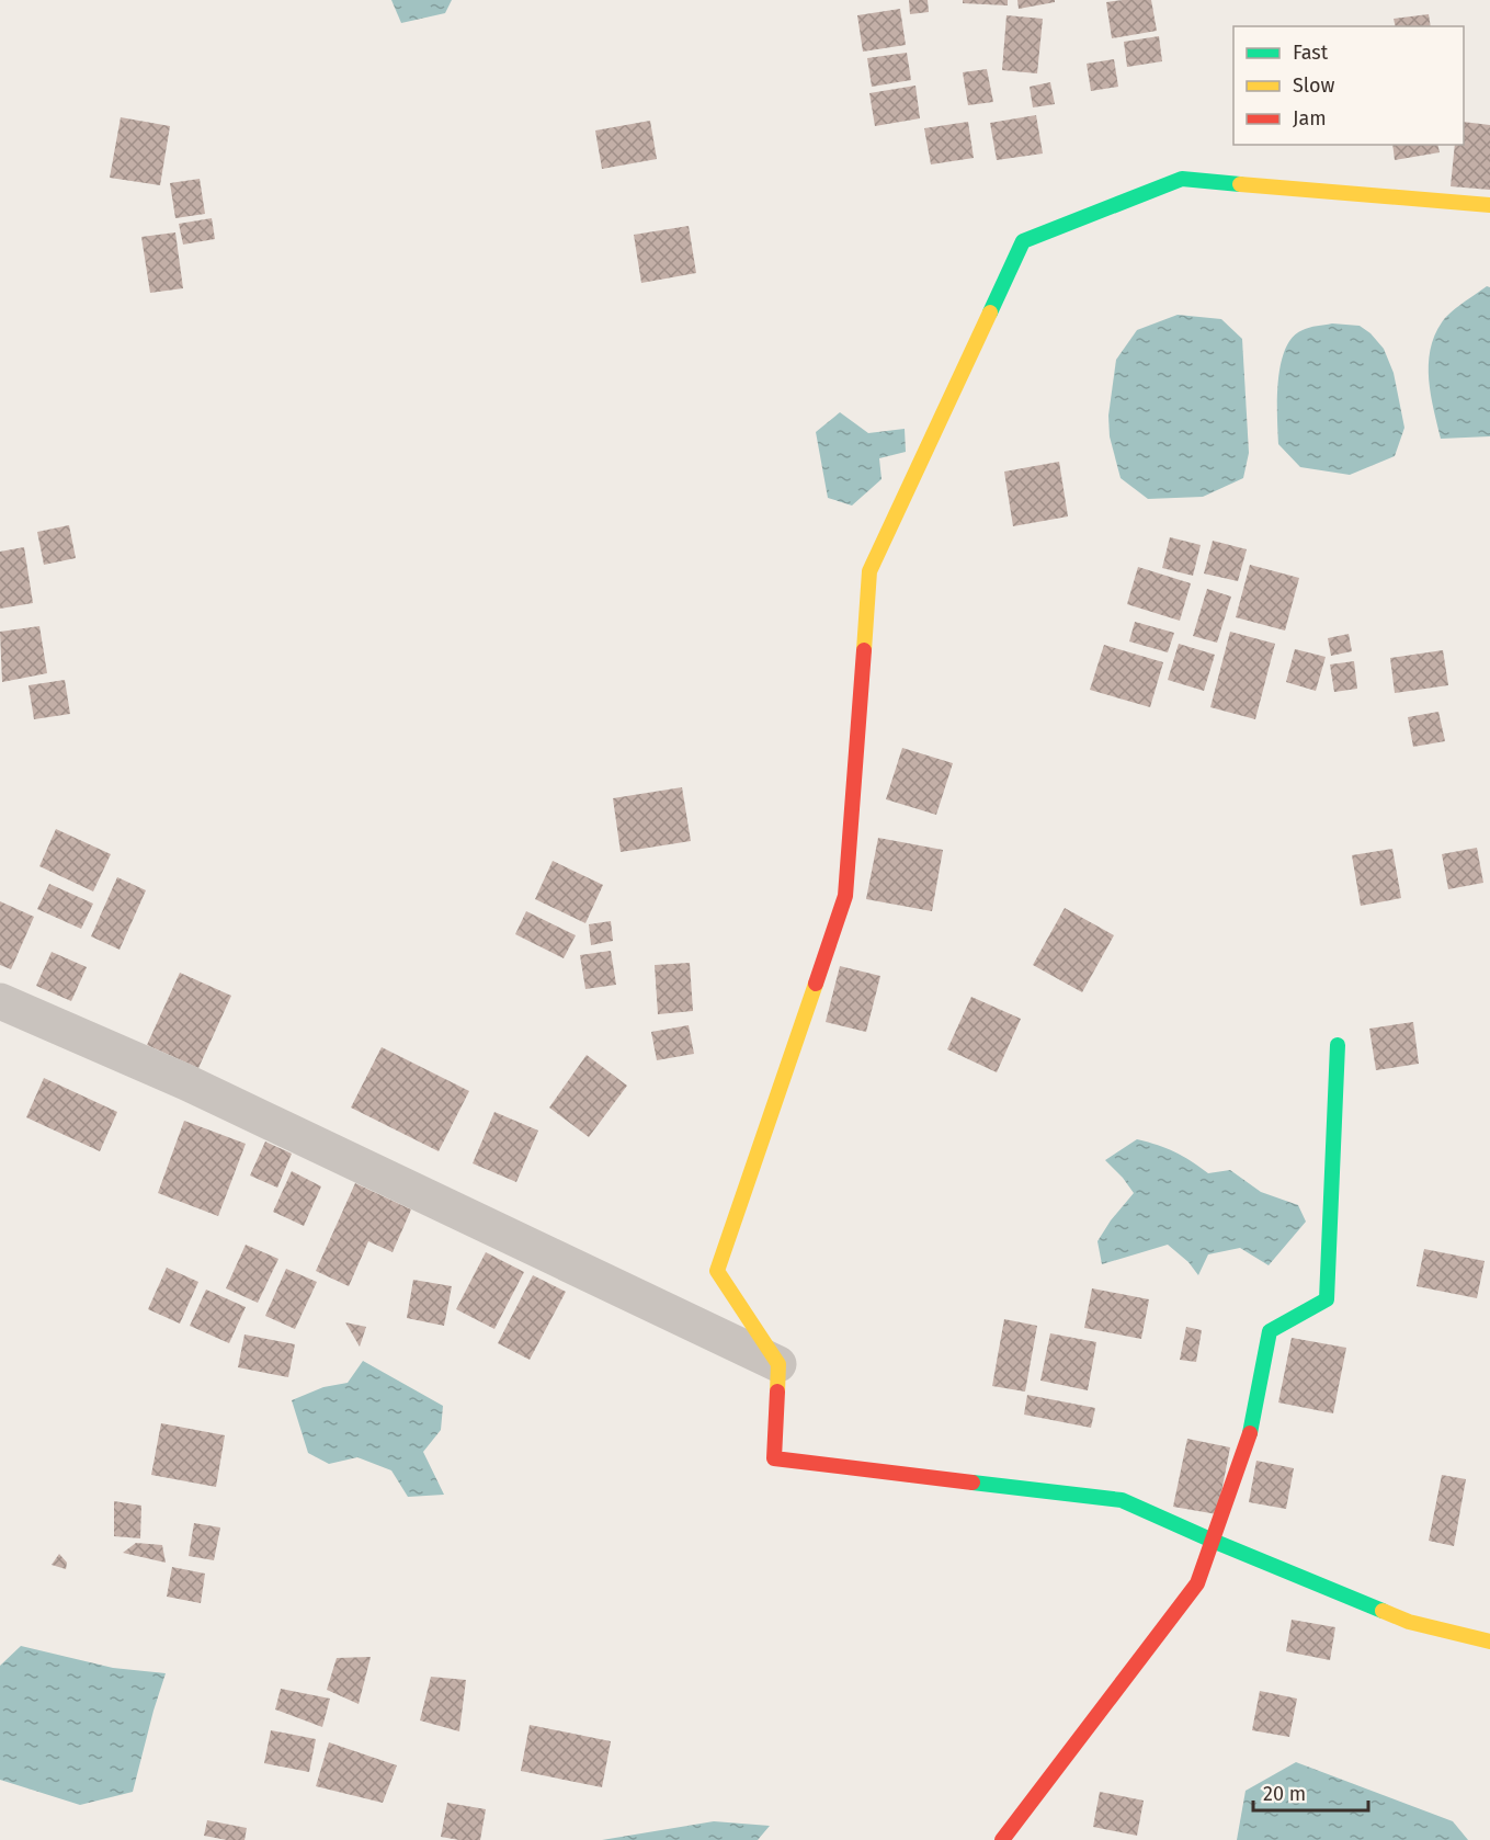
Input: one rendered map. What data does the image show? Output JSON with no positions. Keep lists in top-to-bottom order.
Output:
{
  "legend": ["Fast", "Slow", "Jam"],
  "scale_bar": "20 m"
}
